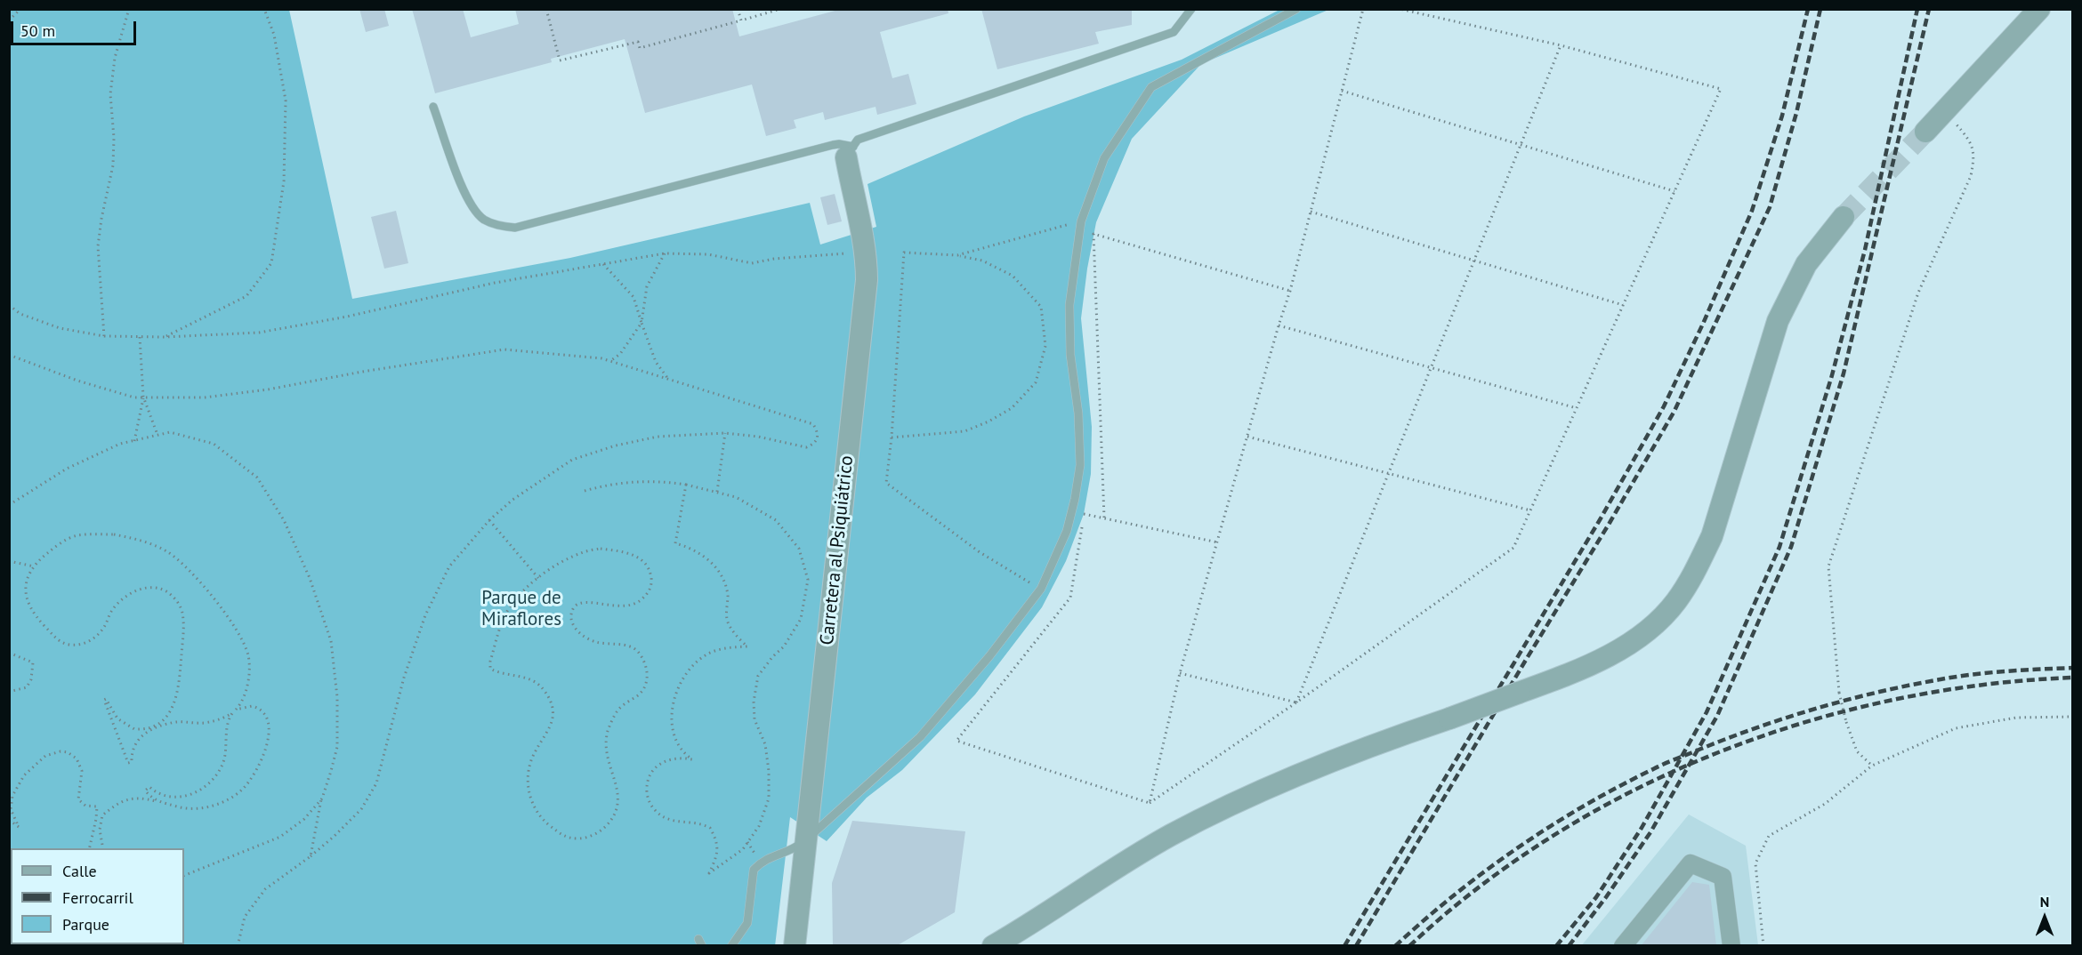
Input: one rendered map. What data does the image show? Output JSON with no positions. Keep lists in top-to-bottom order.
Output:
{
  "streets": {
    "street": ["Carretera al Psiquiátrico"]
  },
  "parks": ["Parque de Miraflores"],
  "legend": ["Calle", "Ferrocarril", "Parque"],
  "scale_bar": "50 m",
  "north": "top"
}
